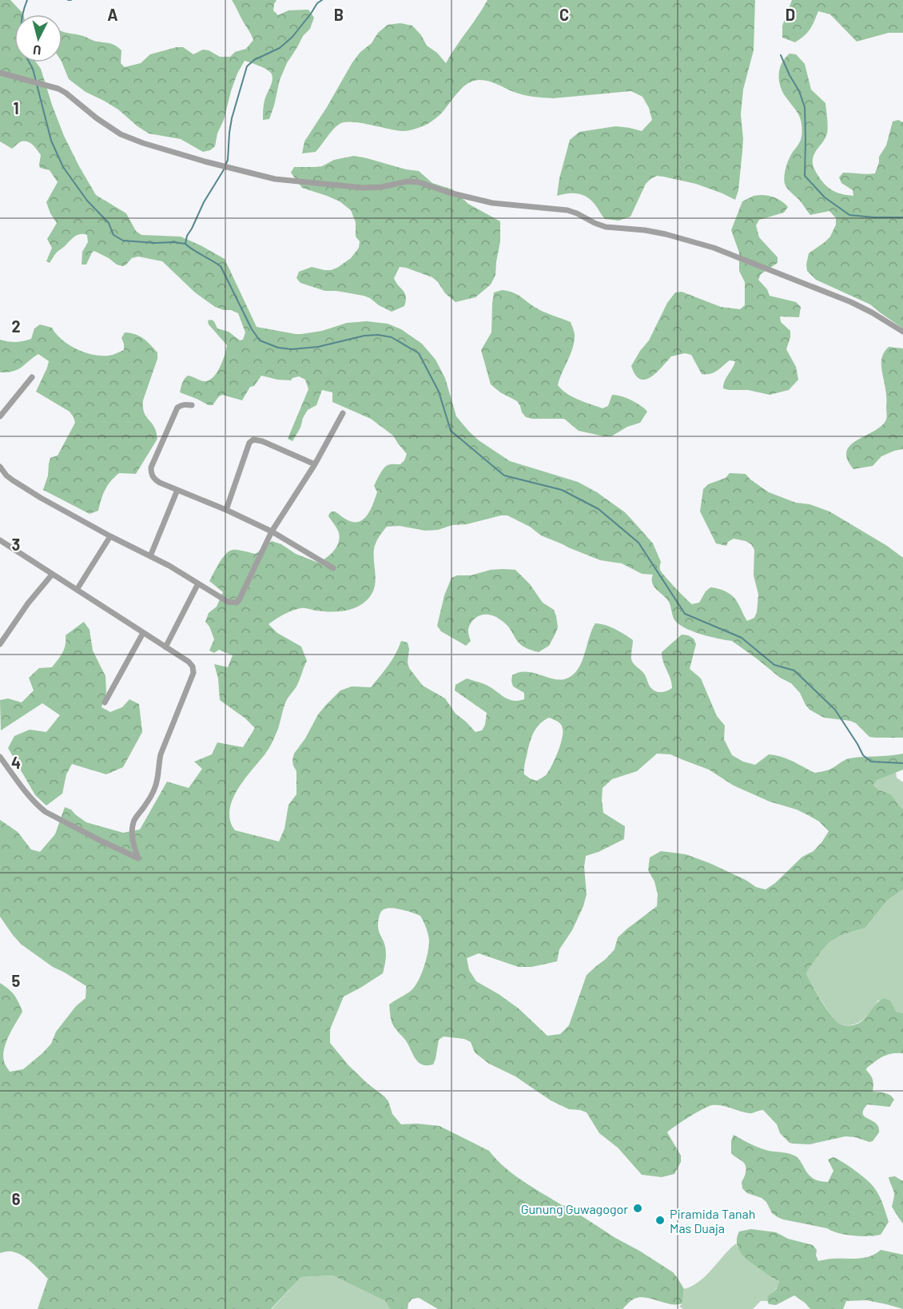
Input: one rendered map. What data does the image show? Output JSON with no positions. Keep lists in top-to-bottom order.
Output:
{
  "places": ["Gunung Guwagogor", "Piramida Tanah Mas Duaja"],
  "north": "bottom",
  "grid": {
    "columns": [
      "A",
      "B",
      "C",
      "D"
    ],
    "rows": [
      "1",
      "2",
      "3",
      "4",
      "5",
      "6"
    ]
  }
}
